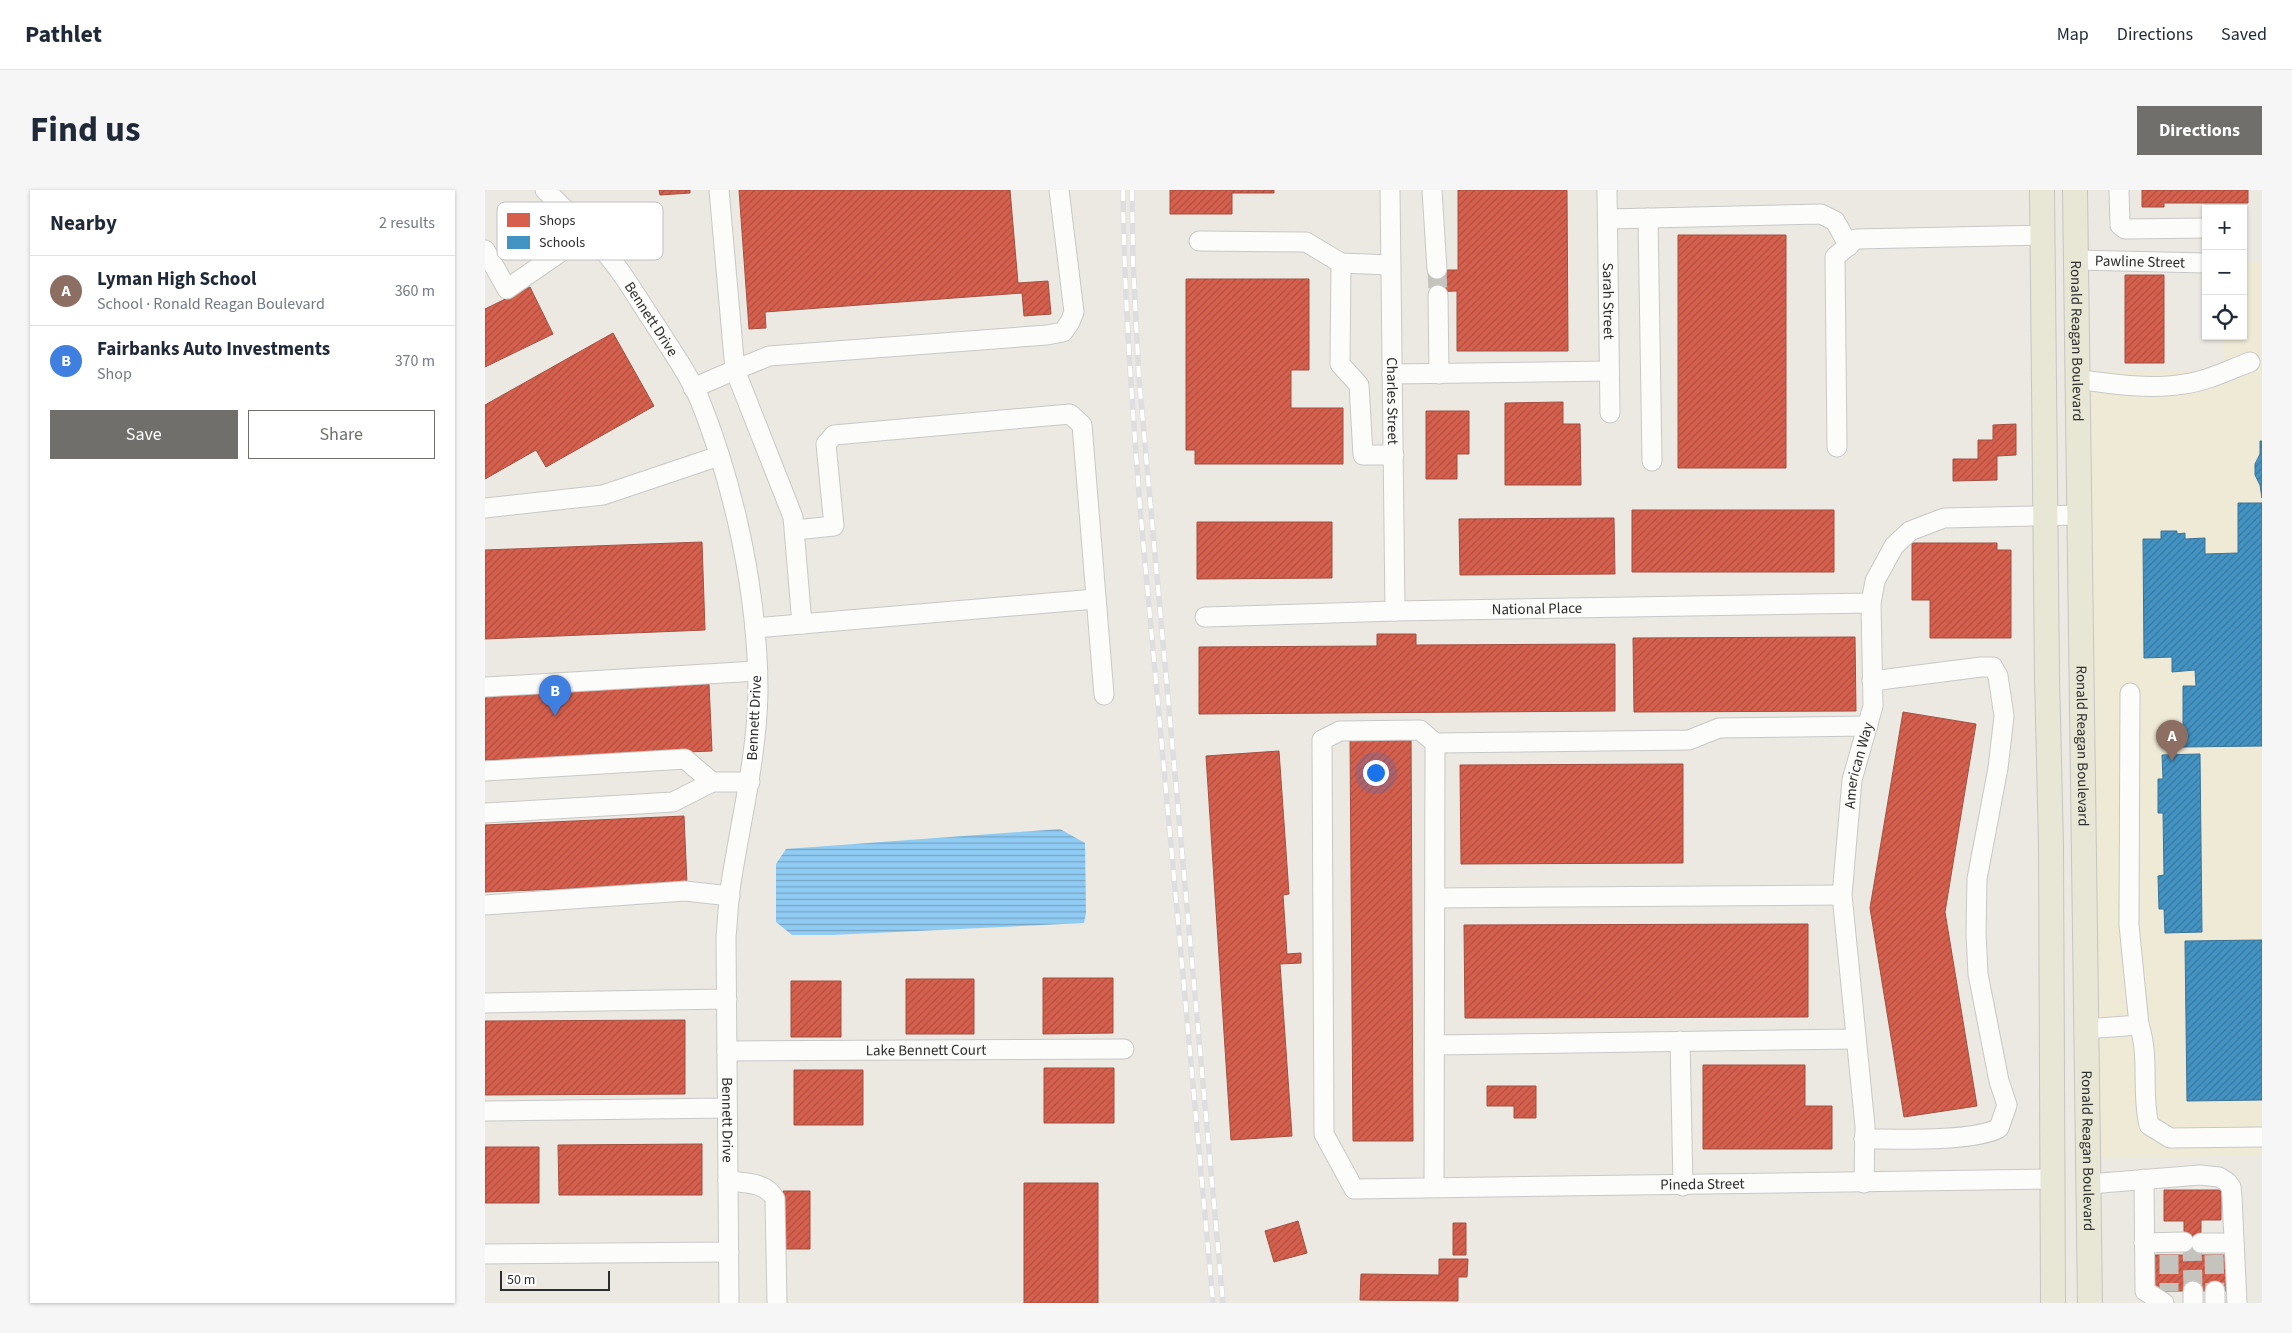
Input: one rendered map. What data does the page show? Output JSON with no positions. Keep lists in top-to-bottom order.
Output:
{
  "streets": {
    "main road": ["Ronald Reagan Boulevard"],
    "street": [
      "Pawline Street",
      "Sarah Street",
      "Bennett Drive",
      "Charles Street",
      "National Place",
      "American Way",
      "Lake Bennett Court",
      "Pineda Street"
    ]
  },
  "crossings": [
    ["Pawline Street", "Ronald Reagan Boulevard"],
    ["Bennett Drive", "Lake Bennett Court"],
    ["Ronald Reagan Boulevard", "American Way"],
    ["Charles Street", "National Place"],
    ["National Place", "American Way"],
    ["American Way", "Pineda Street"]
  ],
  "legend": ["Shops", "Schools"],
  "scale_bar": "50 m",
  "page": {
    "header": "Pathlet",
    "nav": ["Map", "Directions", "Saved"],
    "title": "Find us",
    "buttons": [
      "Directions",
      ["Save", "Share"]
    ],
    "heading": ["Nearby", "2 results"],
    "map_buttons": ["+", "−"],
    "list": [
      {
        "mark": "A",
        "name": "Lyman High School",
        "note": "School · Ronald Reagan Boulevard",
        "value": "360 m"
      },
      {
        "mark": "B",
        "name": "Fairbanks Auto Investments",
        "note": "Shop",
        "value": "370 m"
      }
    ],
    "pins": ["B", "A"],
    "scale": "50 m"
  }
}
